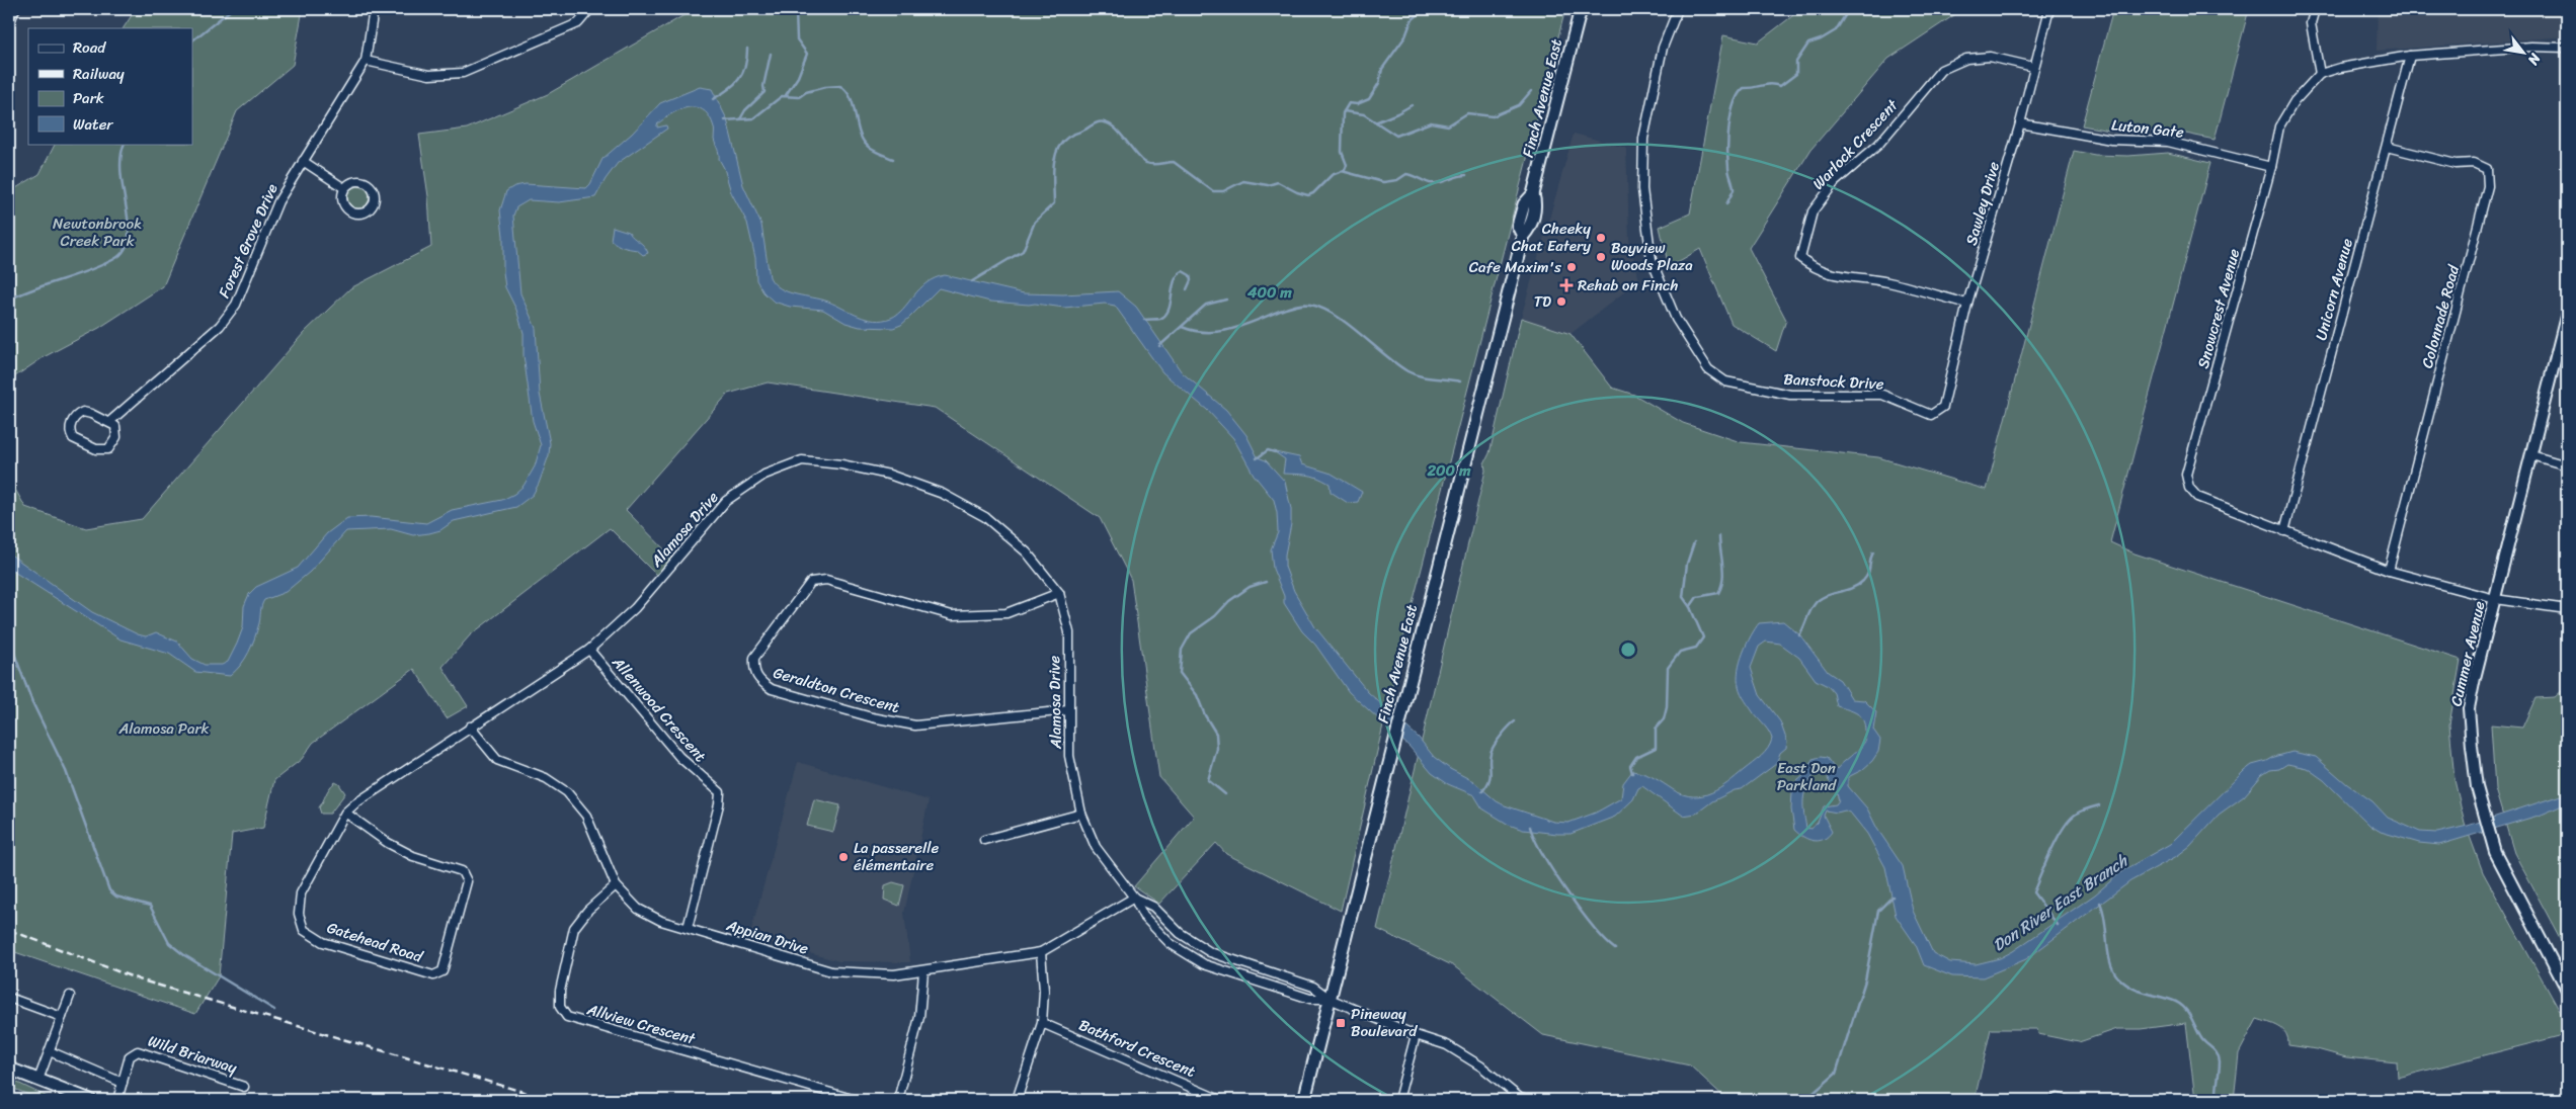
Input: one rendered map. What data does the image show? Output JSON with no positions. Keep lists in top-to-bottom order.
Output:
{
  "streets": {
    "main road": ["Finch Avenue East"],
    "street": [
      "Luton Gate",
      "Warlock Crescent",
      "Sawley Drive",
      "Forest Grove Drive",
      "Unicorn Avenue",
      "Snowcrest Avenue",
      "Colonnade Road",
      "Banstock Drive",
      "Alamosa Drive",
      "Cummer Avenue",
      "Geraldton Crescent",
      "Allenwood Crescent",
      "Appian Drive",
      "Gatehead Road",
      "Allview Crescent",
      "Bathford Crescent",
      "Wild Briarway"
    ]
  },
  "crossings": [
    ["Finch Avenue East", "Alamosa Drive"],
    ["Luton Gate", "Sawley Drive"],
    ["Luton Gate", "Snowcrest Avenue"],
    ["Warlock Crescent", "Sawley Drive"],
    ["Sawley Drive", "Banstock Drive"],
    ["Unicorn Avenue", "Snowcrest Avenue"],
    ["Unicorn Avenue", "Colonnade Road"],
    ["Snowcrest Avenue", "Colonnade Road"],
    ["Snowcrest Avenue", "Cummer Avenue"],
    ["Alamosa Drive", "Geraldton Crescent"],
    ["Alamosa Drive", "Allenwood Crescent"],
    ["Alamosa Drive", "Appian Drive"],
    ["Alamosa Drive", "Gatehead Road"],
    ["Allenwood Crescent", "Appian Drive"],
    ["Appian Drive", "Allview Crescent"]
  ],
  "water": ["Don River East Branch"],
  "parks": ["Newtonbrook Creek Park", "Alamosa Park", "East Don Parkland"],
  "places": {
    "other": [
      "Cheeky Chat Eatery",
      "Bayview Woods Plaza",
      "Cafe Maxim's",
      "TD",
      "La passerelle élémentaire"
    ],
    "health": ["Rehab on Finch"],
    "transit": ["Pineway Boulevard"]
  },
  "legend": [
    "Road",
    "Railway",
    "Park",
    "Water"
  ],
  "north": "bottom right",
  "rings": ["400 m", "200 m"]
}
